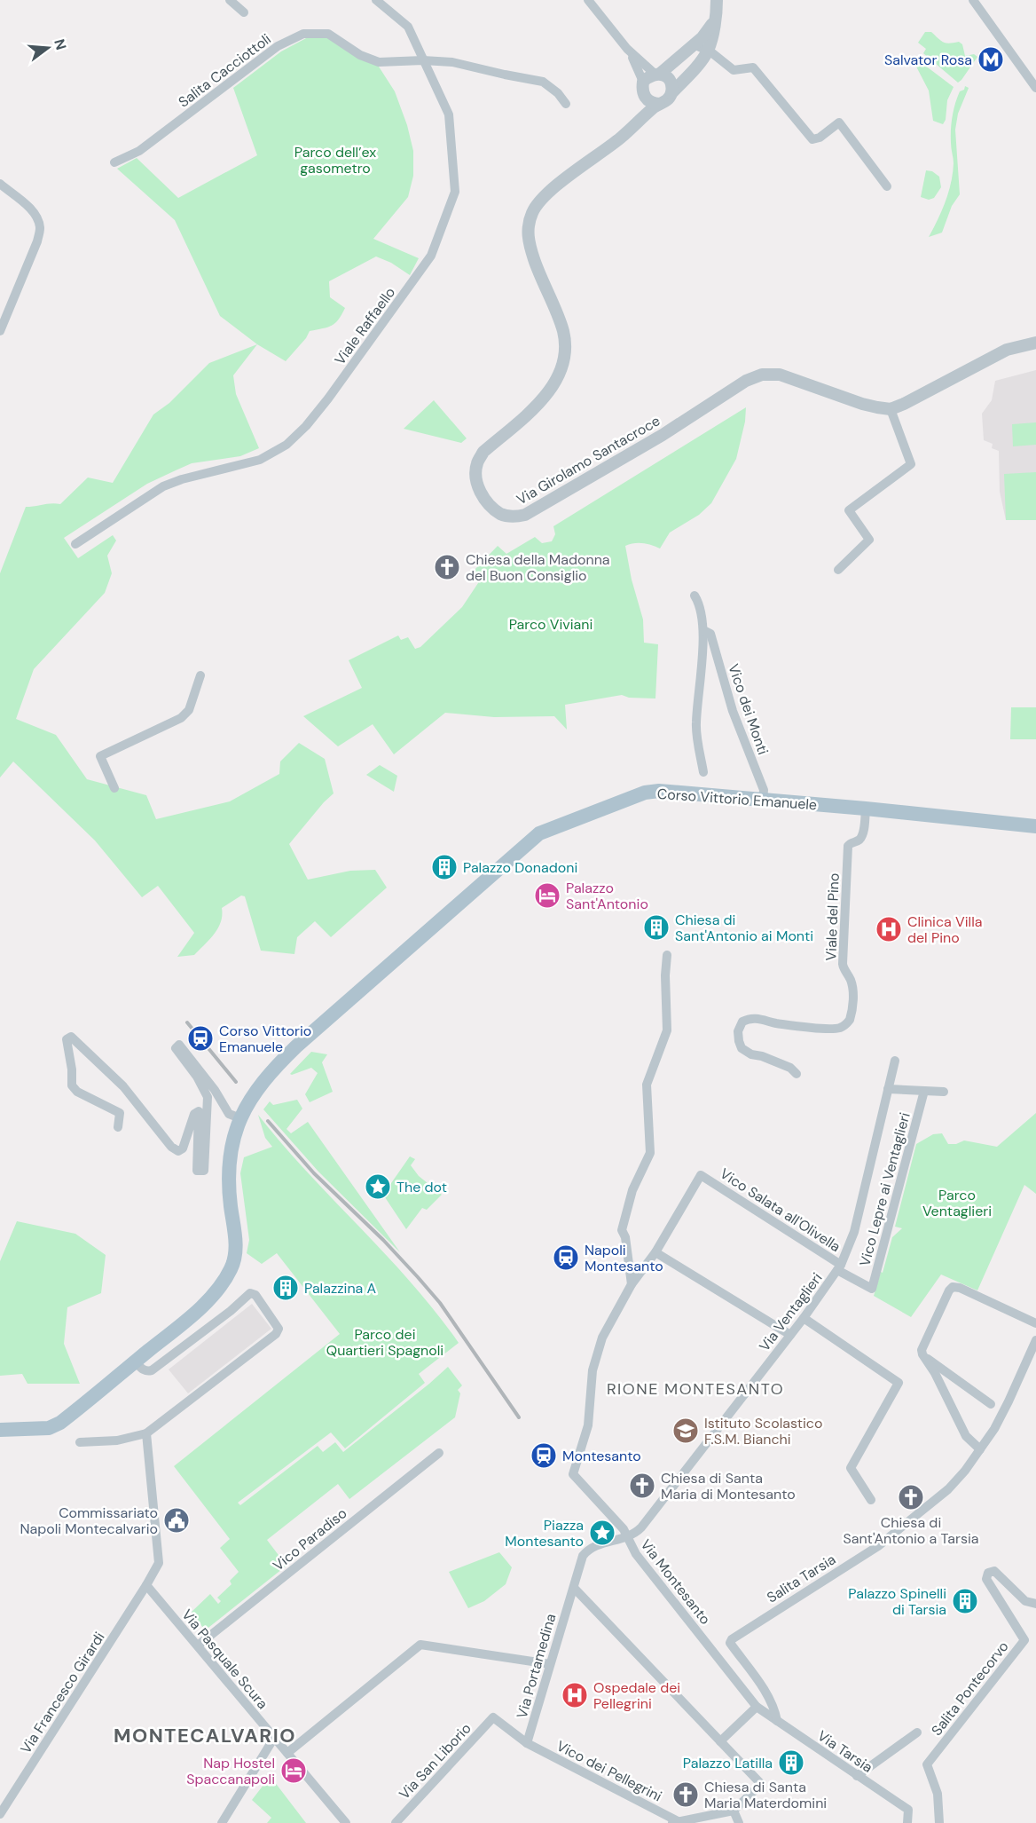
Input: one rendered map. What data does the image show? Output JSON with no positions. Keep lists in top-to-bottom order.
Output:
{
  "streets": {
    "main road": ["Corso Vittorio Emanuele"],
    "street": [
      "Salita Cacciottoli",
      "Viale Raffaello",
      "Via Girolamo Santacroce",
      "Vico dei Monti",
      "Viale del Pino",
      "Vico Lepre ai Ventaglieri",
      "Vico Salata all'Olivella",
      "Via Ventaglieri",
      "Vico Paradiso",
      "Salita Tarsia",
      "Via Montesanto",
      "Via Pasquale Scura",
      "Via Portamedina",
      "Salita Pontecorvo",
      "Via Francesco Girardi",
      "Via Tarsia",
      "Via San Liborio",
      "Vico dei Pellegrini"
    ]
  },
  "crossings": [
    ["Salita Cacciottoli", "Viale Raffaello"],
    ["Vico dei Monti", "Corso Vittorio Emanuele"],
    ["Corso Vittorio Emanuele", "Viale del Pino"],
    ["Vico Lepre ai Ventaglieri", "Vico Salata all'Olivella"],
    ["Vico Lepre ai Ventaglieri", "Via Ventaglieri"],
    ["Vico Salata all'Olivella", "Via Ventaglieri"],
    ["Via Ventaglieri", "Via Montesanto"],
    ["Vico Paradiso", "Via Pasquale Scura"],
    ["Salita Tarsia", "Via Tarsia"],
    ["Via Montesanto", "Via Tarsia"],
    ["Via Pasquale Scura", "Via Francesco Girardi"],
    ["Via Portamedina", "Vico dei Pellegrini"],
    ["Via San Liborio", "Vico dei Pellegrini"]
  ],
  "districts": ["RIONE MONTESANTO", "MONTECALVARIO"],
  "parks": [
    "Parco dell’ex gasometro",
    "Parco Viviani",
    "Parco Ventaglieri",
    "Parco dei Quartieri Spagnoli"
  ],
  "places": {
    "metro station": ["Salvator Rosa"],
    "church": [
      "Chiesa della Madonna del Buon Consiglio",
      "Chiesa di Santa Maria di Montesanto",
      "Chiesa di Sant'Antonio a Tarsia",
      "Chiesa di Santa Maria Materdomini"
    ],
    "building": [
      "Palazzo Donadoni",
      "Chiesa di Sant'Antonio ai Monti",
      "Palazzina A",
      "Palazzo Spinelli di Tarsia",
      "Palazzo Latilla"
    ],
    "hotel": ["Palazzo Sant'Antonio", "Nap Hostel Spaccanapoli"],
    "hospital": ["Clinica Villa del Pino", "Ospedale dei Pellegrini"],
    "station": ["Corso Vittorio Emanuele", "Napoli Montesanto", "Montesanto"],
    "place": ["The dot", "Piazza Montesanto"],
    "school or university": ["Istituto Scolastico F.S.M. Bianchi"],
    "public building": ["Commissariato Napoli Montecalvario"]
  },
  "north": "right"
}
